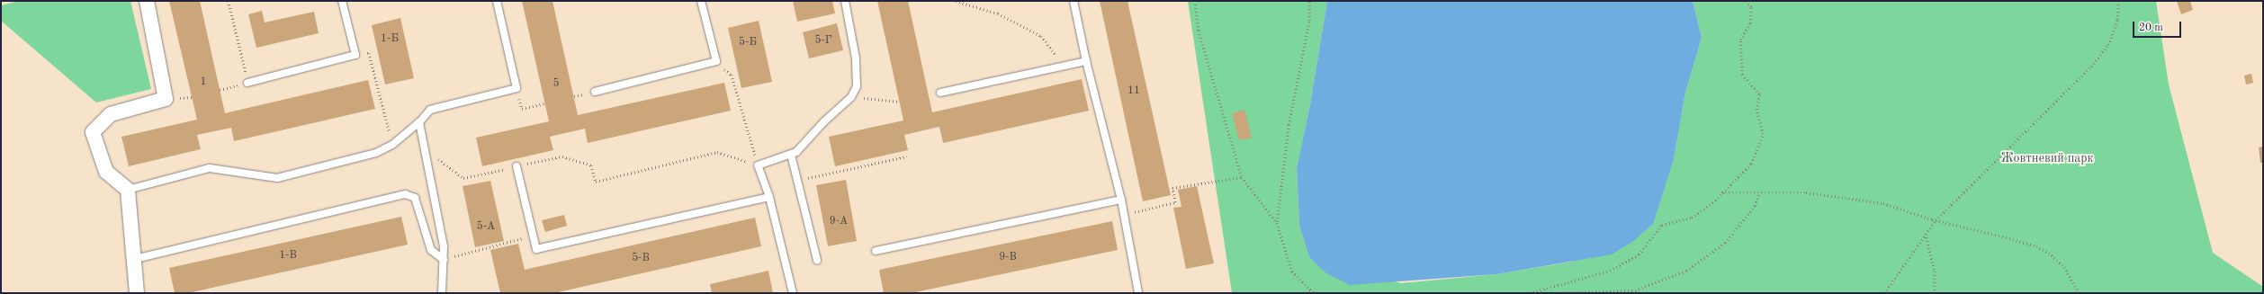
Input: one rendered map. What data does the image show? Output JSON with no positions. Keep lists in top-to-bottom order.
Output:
{
  "parks": ["Жовтневий парк"],
  "house_numbers": [
    "1-Б",
    "5-Г",
    "5-Б",
    "1",
    "5",
    "11",
    "9-А",
    "5-А",
    "1-В",
    "9-В",
    "5-В"
  ],
  "scale_bar": "20 m"
}
